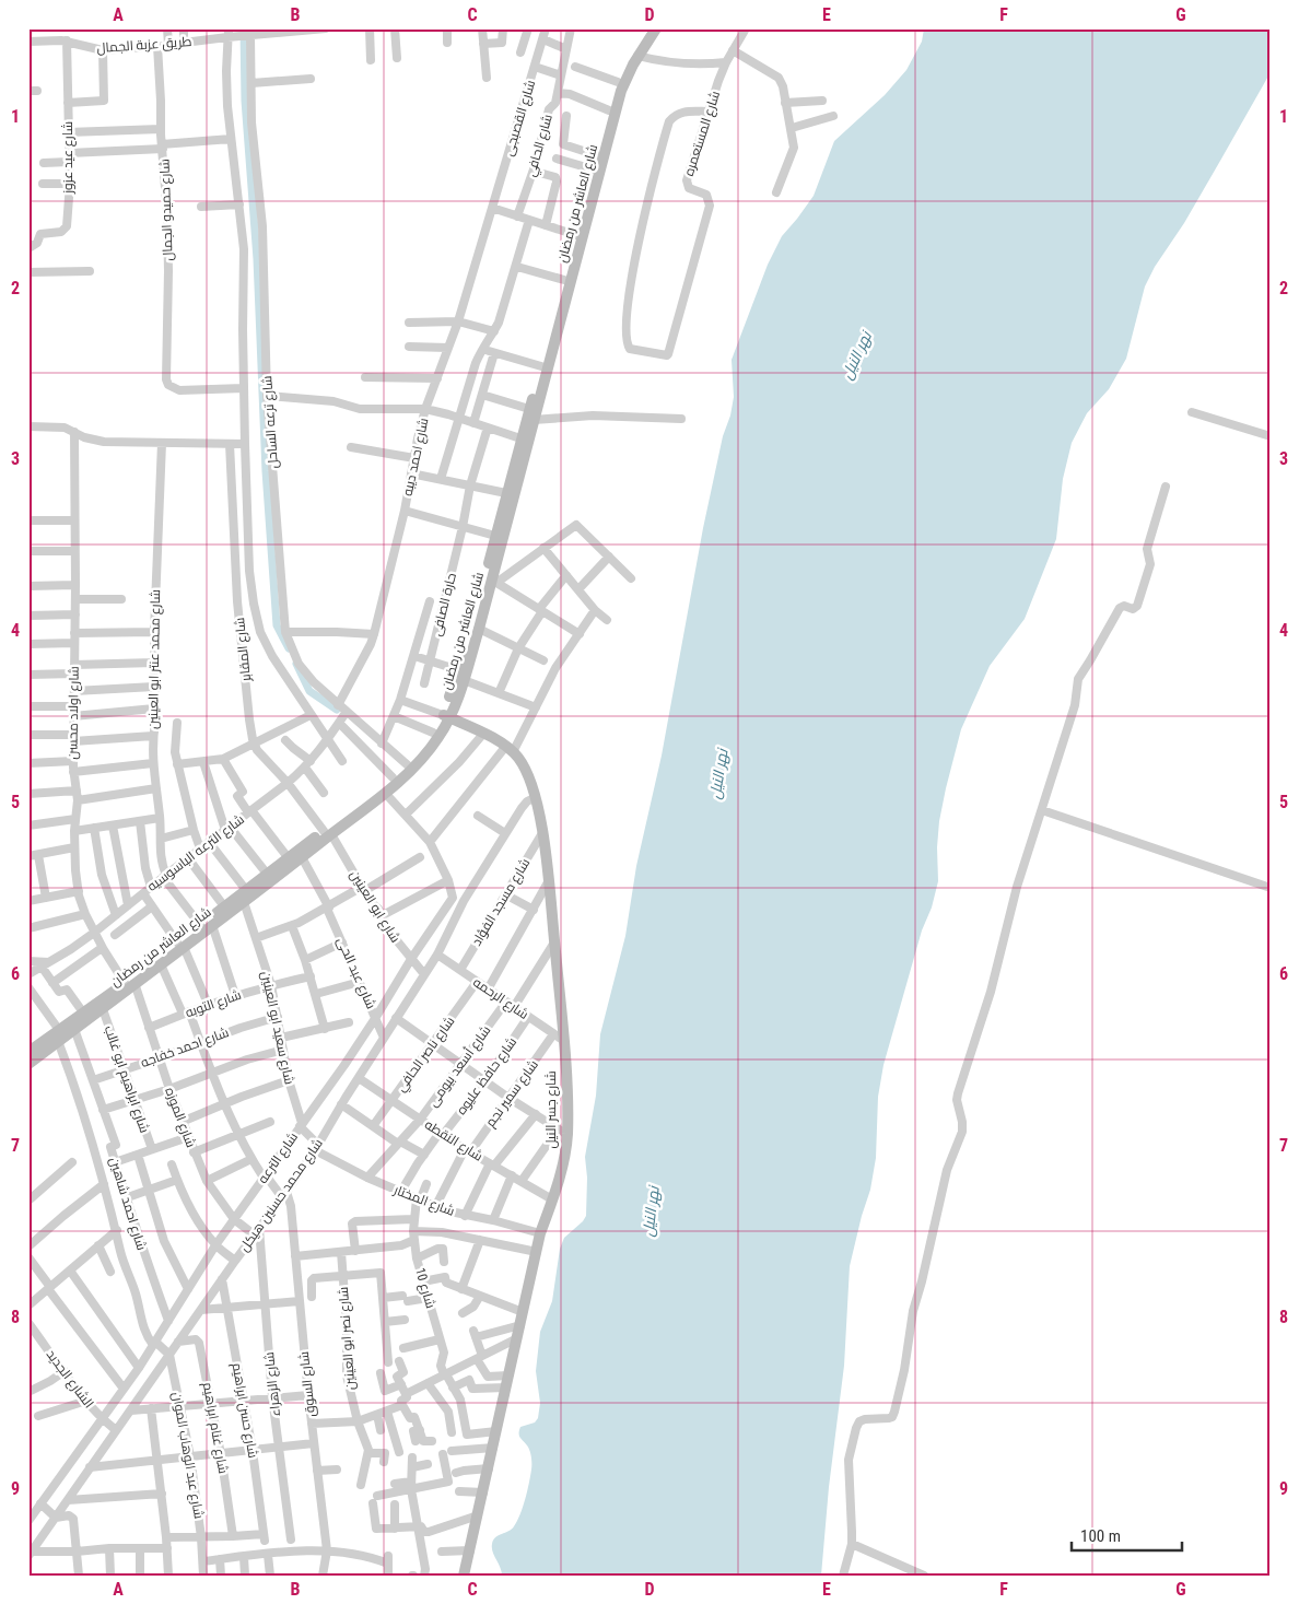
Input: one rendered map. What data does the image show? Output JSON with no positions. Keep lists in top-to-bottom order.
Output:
{
  "streets": {
    "main road": ["شارع العاشر من رمضان", "شارع جسر النيل"],
    "street": [
      "طريق عزبة الجمال",
      "شارع القصبجى",
      "شارع المستعمره",
      "شارع الحافي",
      "شارع عيد عزوز",
      "شارع حميدو الجمال",
      "شارع ترعه الساحل",
      "شارع احمد ديبه",
      "حارة الصافى",
      "شارع المقابر",
      "شارع محمد عنتر ابو العينين",
      "شارع اولاد محسن",
      "شارع الترعه الباسوسيه",
      "شارع مسجد الفؤاد",
      "شارع ابو العينين",
      "شارع عبد الحى",
      "شارع الرحمه",
      "شارع التوبه",
      "شارع سعيد ابو العينين",
      "شارع احمد خفاجه",
      "شارع ناصر الحافي",
      "شارع أسعد بيومى",
      "شارع حافظ عليوه",
      "شارع ابراهيم ابو غالب",
      "شارع سمير نجم",
      "شارع الموزه",
      "شارع النقطه",
      "شارع الترعه",
      "شارع محمد حسنين هيكل",
      "شارع المختار",
      "شارع احمد شاهين",
      "شارع 10",
      "شارع نصر ابو العينين",
      "الشارع الجديد",
      "شارع الزهراء",
      "شارع السوق",
      "شارع حسن ابراهيم",
      "شارع غنام ابراهيم",
      "شارع عبد الوهاب الموان"
    ]
  },
  "crossings": [
    ["طريق عزبة الجمال", "شارع عيد عزوز"],
    ["طريق عزبة الجمال", "شارع حميدو الجمال"],
    ["طريق عزبة الجمال", "شارع ترعه الساحل"],
    ["شارع القصبجى", "شارع احمد ديبه"],
    ["شارع العاشر من رمضان", "شارع ترعه الساحل"],
    ["شارع العاشر من رمضان", "شارع اولاد محسن"],
    ["شارع العاشر من رمضان", "شارع ابو العينين"],
    ["شارع العاشر من رمضان", "شارع عبد الحى"],
    ["شارع العاشر من رمضان", "شارع سعيد ابو العينين"],
    ["شارع العاشر من رمضان", "شارع ابراهيم ابو غالب"],
    ["شارع العاشر من رمضان", "شارع الموزه"],
    ["شارع العاشر من رمضان", "شارع احمد شاهين"],
    ["شارع حميدو الجمال", "شارع ترعه الساحل"],
    ["شارع ترعه الساحل", "شارع احمد ديبه"],
    ["شارع ترعه الساحل", "شارع الترعه الباسوسيه"],
    ["شارع محمد عنتر ابو العينين", "شارع الترعه الباسوسيه"],
    ["شارع اولاد محسن", "شارع الترعه الباسوسيه"],
    ["شارع اولاد محسن", "شارع الموزه"],
    ["شارع الترعه الباسوسيه", "شارع سعيد ابو العينين"],
    ["شارع مسجد الفؤاد", "شارع الرحمه"],
    ["شارع مسجد الفؤاد", "شارع جسر النيل"],
    ["شارع ابو العينين", "شارع الترعه"],
    ["شارع ابو العينين", "شارع محمد حسنين هيكل"],
    ["شارع عبد الحى", "شارع الترعه"],
    ["شارع عبد الحى", "شارع محمد حسنين هيكل"],
    ["شارع الرحمه", "شارع ناصر الحافي"],
    ["شارع الرحمه", "شارع أسعد بيومى"],
    ["شارع الرحمه", "شارع حافظ عليوه"],
    ["شارع الرحمه", "شارع سمير نجم"],
    ["شارع الرحمه", "شارع جسر النيل"],
    ["شارع الرحمه", "شارع محمد حسنين هيكل"],
    ["شارع التوبه", "شارع سعيد ابو العينين"],
    ["شارع التوبه", "شارع الموزه"],
    ["شارع سعيد ابو العينين", "شارع احمد خفاجه"],
    ["شارع سعيد ابو العينين", "شارع الترعه"],
    ["شارع سعيد ابو العينين", "شارع المختار"],
    ["شارع احمد خفاجه", "شارع ابراهيم ابو غالب"],
    ["شارع احمد خفاجه", "شارع الموزه"],
    ["شارع احمد خفاجه", "شارع احمد شاهين"],
    ["شارع ناصر الحافي", "شارع النقطه"],
    ["شارع أسعد بيومى", "شارع النقطه"],
    ["شارع أسعد بيومى", "شارع المختار"],
    ["شارع حافظ عليوه", "شارع النقطه"],
    ["شارع حافظ عليوه", "شارع المختار"],
    ["شارع سمير نجم", "شارع النقطه"],
    ["شارع سمير نجم", "شارع المختار"],
    ["شارع جسر النيل", "شارع النقطه"],
    ["شارع جسر النيل", "شارع محمد حسنين هيكل"],
    ["شارع جسر النيل", "شارع المختار"],
    ["شارع الموزه", "شارع الترعه"],
    ["شارع الموزه", "شارع محمد حسنين هيكل"],
    ["شارع الموزه", "شارع الزهراء"],
    ["شارع النقطه", "شارع محمد حسنين هيكل"],
    ["شارع الترعه", "شارع المختار"],
    ["شارع الترعه", "شارع احمد شاهين"],
    ["شارع الترعه", "الشارع الجديد"],
    ["شارع محمد حسنين هيكل", "شارع المختار"],
    ["شارع محمد حسنين هيكل", "الشارع الجديد"],
    ["شارع محمد حسنين هيكل", "شارع الزهراء"],
    ["شارع محمد حسنين هيكل", "شارع السوق"],
    ["شارع محمد حسنين هيكل", "شارع حسن ابراهيم"],
    ["شارع محمد حسنين هيكل", "شارع غنام ابراهيم"],
    ["شارع محمد حسنين هيكل", "شارع عبد الوهاب الموان"],
    ["شارع المختار", "شارع 10"],
    ["شارع حسن ابراهيم", "شارع غنام ابراهيم"]
  ],
  "water": ["نهر النيل"],
  "scale_bar": "100 m",
  "grid": {
    "columns": [
      "A",
      "B",
      "C",
      "D",
      "E",
      "F",
      "G"
    ],
    "rows": [
      "1",
      "2",
      "3",
      "4",
      "5",
      "6",
      "7",
      "8",
      "9"
    ]
  }
}
